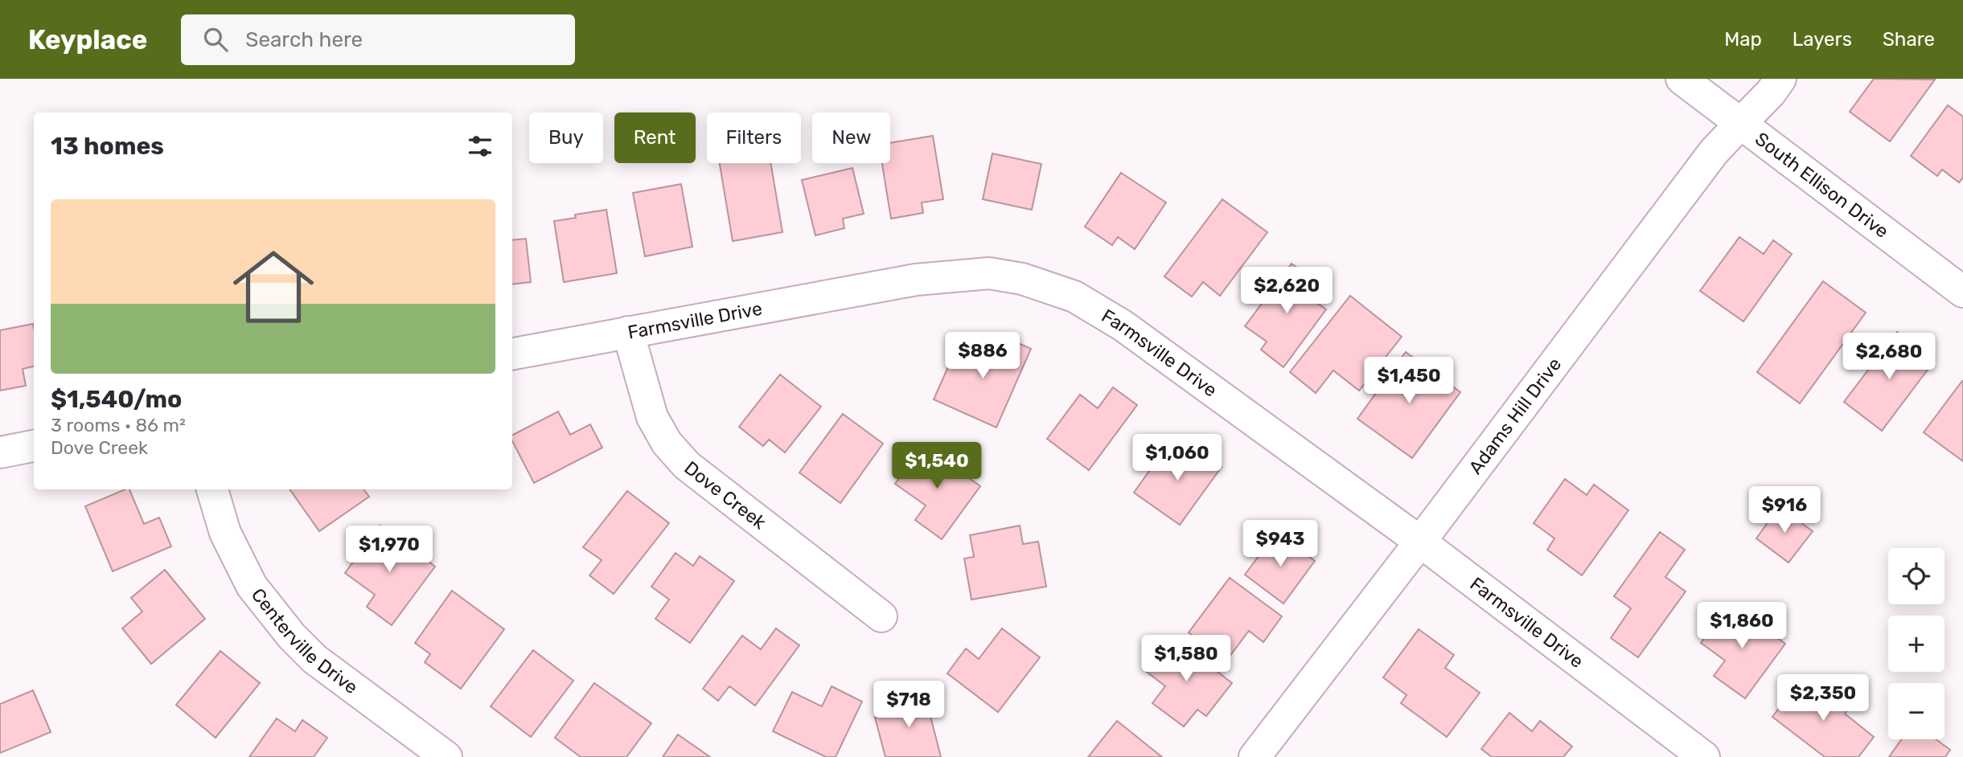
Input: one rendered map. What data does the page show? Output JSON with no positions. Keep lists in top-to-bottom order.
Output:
{
  "streets": {
    "street": [
      "South Ellison Drive",
      "Farmsville Drive",
      "Adams Hill Drive",
      "Dove Creek",
      "Centerville Drive"
    ]
  },
  "crossings": [
    ["South Ellison Drive", "Adams Hill Drive"],
    ["Farmsville Drive", "Adams Hill Drive"],
    ["Farmsville Drive", "Dove Creek"]
  ],
  "page": {
    "header": "Keyplace",
    "search": "Search here",
    "nav": ["Map", "Layers", "Share"],
    "chip": [
      "Buy",
      "Rent",
      "Filters",
      "New"
    ],
    "heading": "13 homes",
    "list": [
      {
        "name": "$1,540/mo",
        "note": "3 rooms · 86 m² · Dove Creek"
      }
    ],
    "price": [
      "$2,620",
      "$886",
      "$2,680",
      "$1,450",
      "$1,060",
      "$1,540",
      "$916",
      "$943",
      "$1,970",
      "$1,860",
      "$1,580",
      "$2,350",
      "$718"
    ],
    "map_buttons": ["+", "−"]
  }
}
